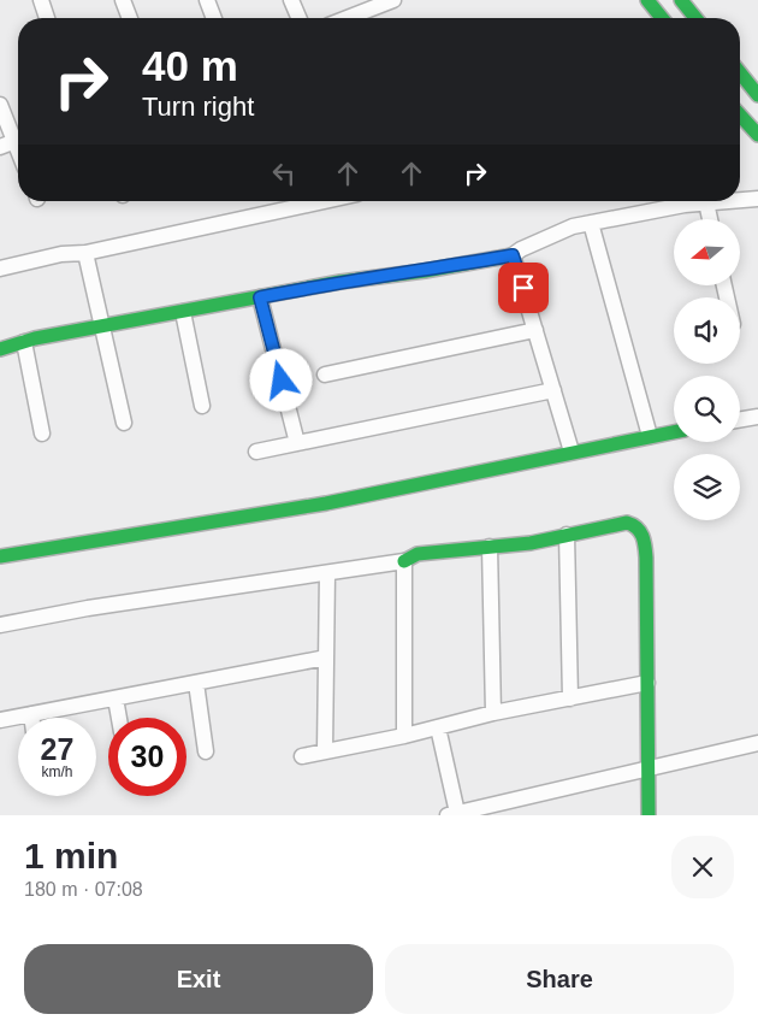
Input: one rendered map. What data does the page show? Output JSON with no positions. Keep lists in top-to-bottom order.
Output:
{
  "north": "left",
  "page": {
    "turn": ["40 m", "Turn right"],
    "speed": "27 km/h",
    "limit": "30",
    "heading": ["1 min", "180 m · 07:08"],
    "buttons": ["Exit", "Share"]
  }
}
